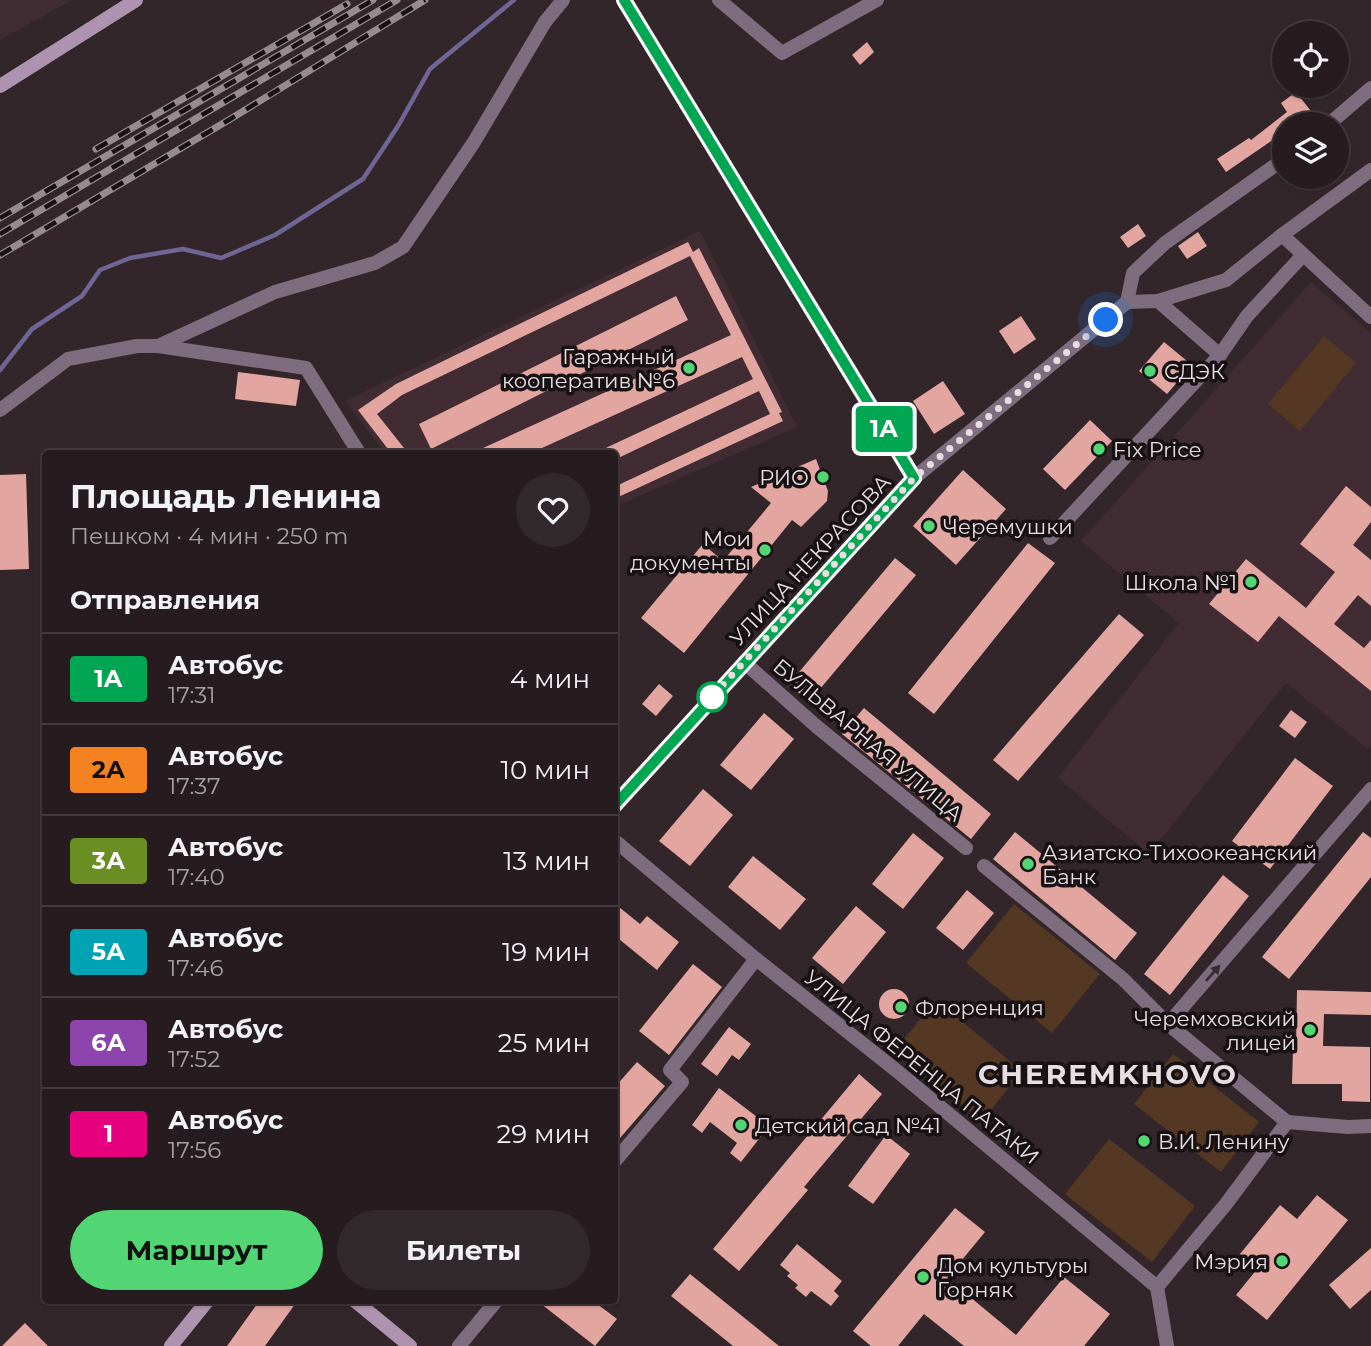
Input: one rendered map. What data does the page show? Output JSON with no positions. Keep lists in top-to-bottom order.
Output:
{
  "streets": {
    "main road": ["УЛИЦА НЕКРАСОВА"],
    "street": ["БУЛЬВАРНАЯ УЛИЦА", "УЛИЦА ФЕРЕНЦА ПАТАКИ"]
  },
  "crossings": [
    ["УЛИЦА НЕКРАСОВА", "БУЛЬВАРНАЯ УЛИЦА"]
  ],
  "districts": ["CHEREMKHOVO"],
  "places": [
    "Гаражный кооператив №6",
    "СДЭК",
    "Fix Price",
    "РИО",
    "Черемушки",
    "Мои документы",
    "Школа №1",
    "Азиатско-Тихоокеанский Банк",
    "Флоренция",
    "Черемховский лицей",
    "Детский сад №41",
    "В.И. Ленину",
    "Мэрия",
    "Дом культуры Горняк"
  ],
  "lines": ["bus line 1А"],
  "page": {
    "on_map": "1А",
    "heading": [
      ["Площадь Ленина", "Пешком · 4 мин · 250 m"],
      "Отправления"
    ],
    "list": [
      {
        "mark": "1А",
        "name": "Автобус",
        "note": "17:31",
        "value": "4 мин"
      },
      {
        "mark": "2А",
        "name": "Автобус",
        "note": "17:37",
        "value": "10 мин"
      },
      {
        "mark": "3А",
        "name": "Автобус",
        "note": "17:40",
        "value": "13 мин"
      },
      {
        "mark": "5А",
        "name": "Автобус",
        "note": "17:46",
        "value": "19 мин"
      },
      {
        "mark": "6А",
        "name": "Автобус",
        "note": "17:52",
        "value": "25 мин"
      },
      {
        "mark": "1",
        "name": "Автобус",
        "note": "17:56",
        "value": "29 мин"
      }
    ],
    "buttons": ["Маршрут", "Билеты"]
  }
}
